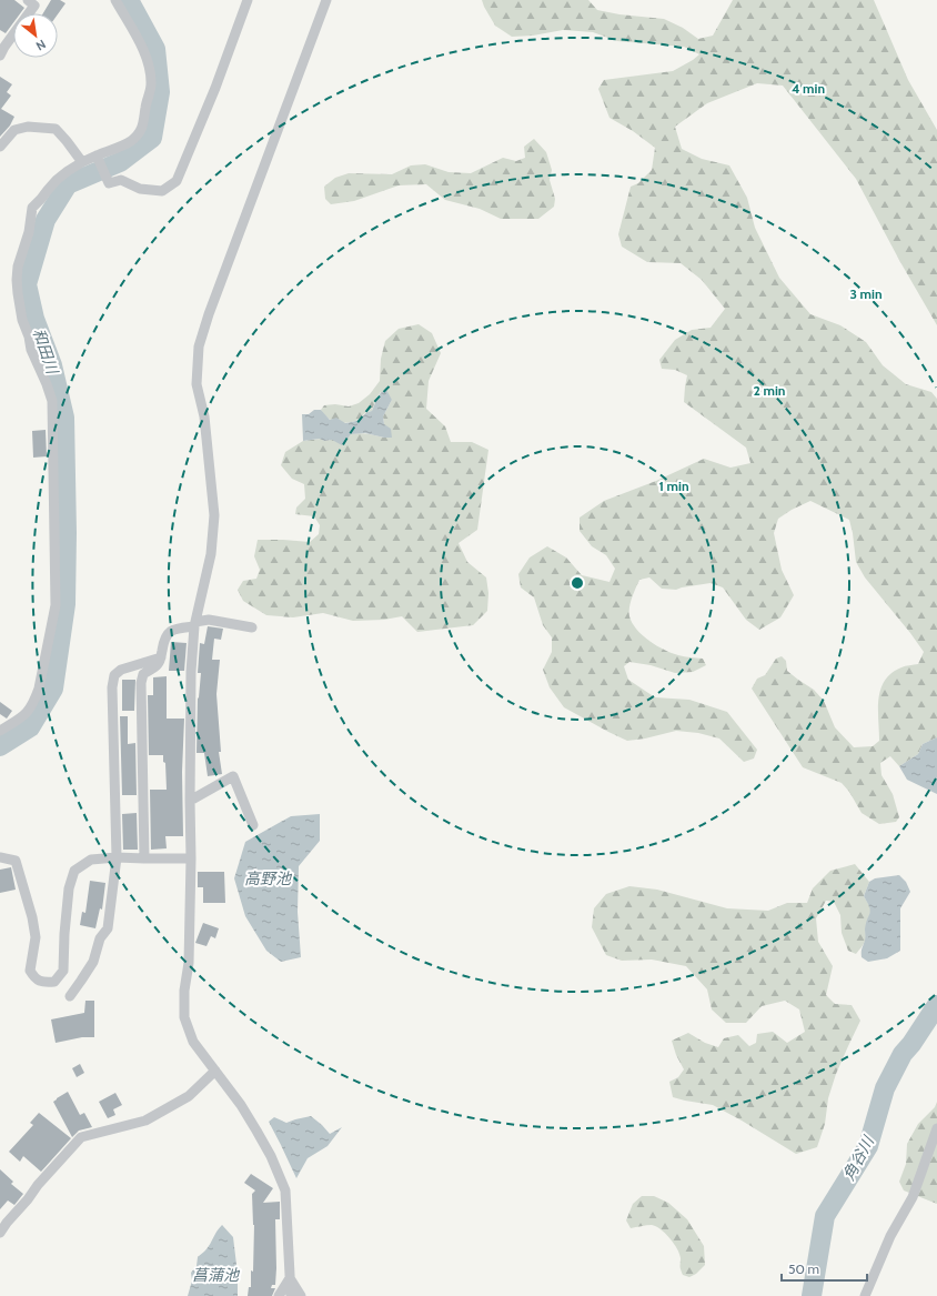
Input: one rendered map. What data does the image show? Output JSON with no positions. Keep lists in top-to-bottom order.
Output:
{
  "water": [
    "和田川",
    "高野池",
    "角谷川",
    "菖蒲池"
  ],
  "scale_bar": "50 m",
  "north": "bottom right",
  "rings": [
    "4 min",
    "3 min",
    "2 min",
    "1 min"
  ]
}
